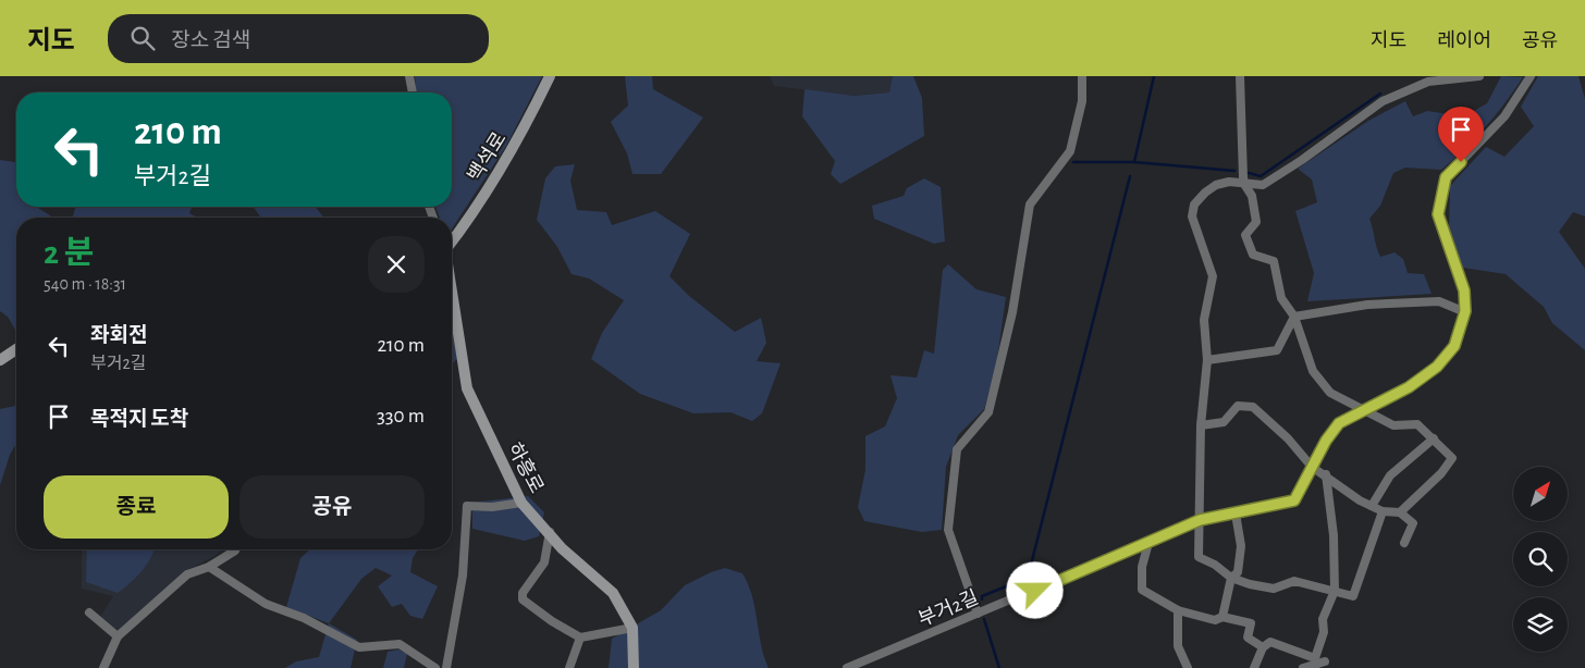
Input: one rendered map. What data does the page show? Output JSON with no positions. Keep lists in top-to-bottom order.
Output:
{
  "streets": {
    "street": ["백석로", "하흥로", "부거2길"]
  },
  "north": "top right",
  "page": {
    "header": "지도",
    "search": "장소 검색",
    "nav": ["지도", "레이어", "공유"],
    "turn": ["210 m", "부거2길"],
    "heading": ["2 분", "540 m · 18:31"],
    "list": [
      {
        "name": "좌회전",
        "note": "부거2길",
        "value": "210 m"
      },
      {
        "name": "목적지 도착",
        "value": "330 m"
      }
    ],
    "buttons": ["종료", "공유"]
  }
}
